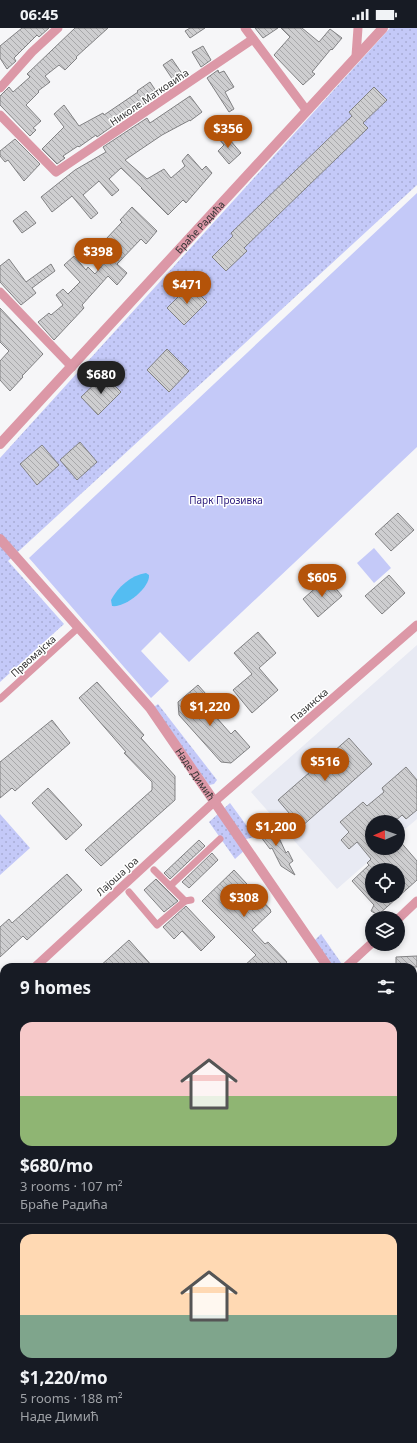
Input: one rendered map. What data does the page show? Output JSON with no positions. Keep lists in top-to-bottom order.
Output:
{
  "streets": {
    "street": [
      "Николе Матковића",
      "Браће Радића",
      "Првомајска",
      "Пазинска",
      "Наде Димић",
      "Лајоша Јоа"
    ]
  },
  "crossings": [
    ["Првомајска", "Наде Димић"],
    ["Пазинска", "Наде Димић"],
    ["Пазинска", "Лајоша Јоа"],
    ["Наде Димић", "Лајоша Јоа"]
  ],
  "parks": ["Парк Прозивка"],
  "north": "left",
  "page": {
    "status": "06:45",
    "price": [
      "$356",
      "$398",
      "$471",
      "$680",
      "$605",
      "$1,220",
      "$516",
      "$1,200",
      "$308"
    ],
    "heading": "9 homes",
    "list": [
      {
        "name": "$680/mo",
        "note": "3 rooms · 107 m² · Браће Радића"
      },
      {
        "name": "$1,220/mo",
        "note": "5 rooms · 188 m² · Наде Димић"
      }
    ]
  }
}
